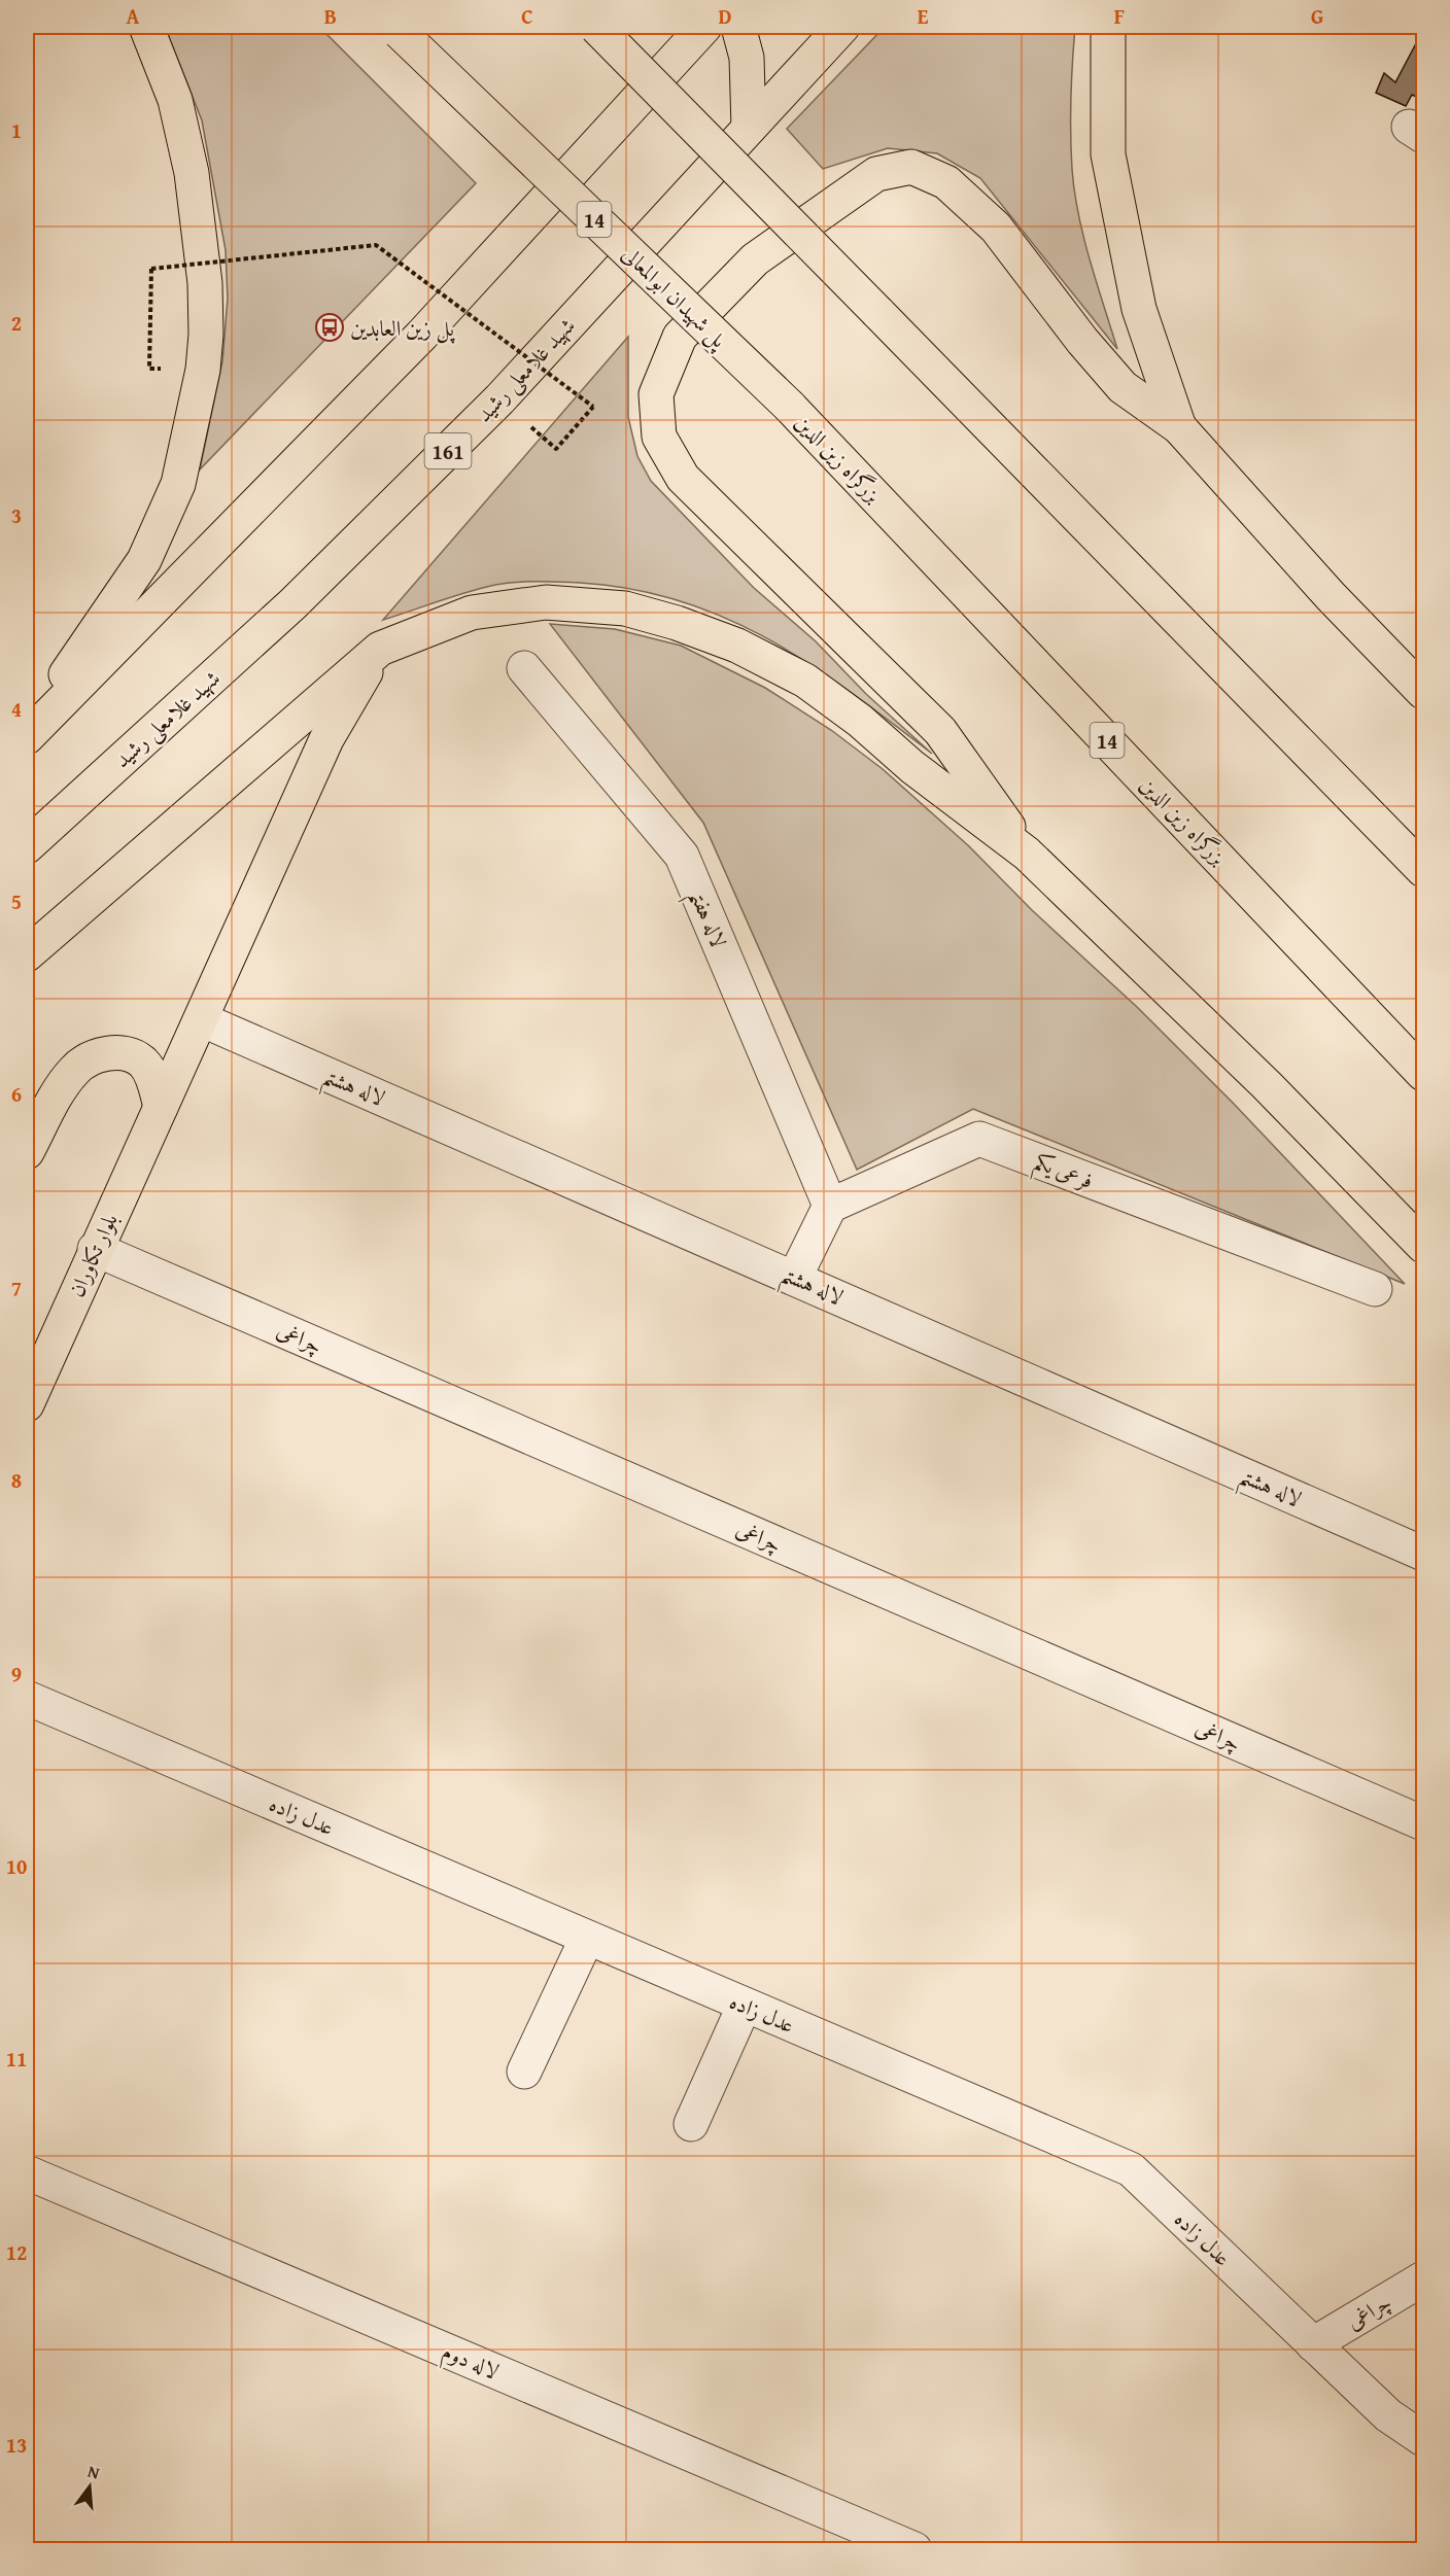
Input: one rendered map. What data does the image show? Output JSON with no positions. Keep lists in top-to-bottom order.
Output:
{
  "streets": {
    "main road": [
      "14",
      "پل شهیدان ابوالمعالی",
      "شهید غلامعلی رشید",
      "161",
      "بزرگراه زین الدین",
      "بلوار تکاوران"
    ],
    "street": [
      "لاله هفتم",
      "لاله هشتم",
      "فرعی یکم",
      "چراغی",
      "عدل زاده",
      "لاله دوم"
    ]
  },
  "crossings": [
    ["پل شهیدان ابوالمعالی", "بزرگراه زین الدین"],
    ["لاله هفتم", "فرعی یکم"],
    ["لاله هشتم", "بلوار تکاوران"],
    ["بلوار تکاوران", "چراغی"],
    ["چراغی", "عدل زاده"]
  ],
  "places": {
    "bus stop": ["پل زین العابدین"]
  },
  "north": "top",
  "grid": {
    "columns": [
      "A",
      "B",
      "C",
      "D",
      "E",
      "F",
      "G"
    ],
    "rows": [
      "1",
      "2",
      "3",
      "4",
      "5",
      "6",
      "7",
      "8",
      "9",
      "10",
      "11",
      "12",
      "13"
    ]
  }
}
